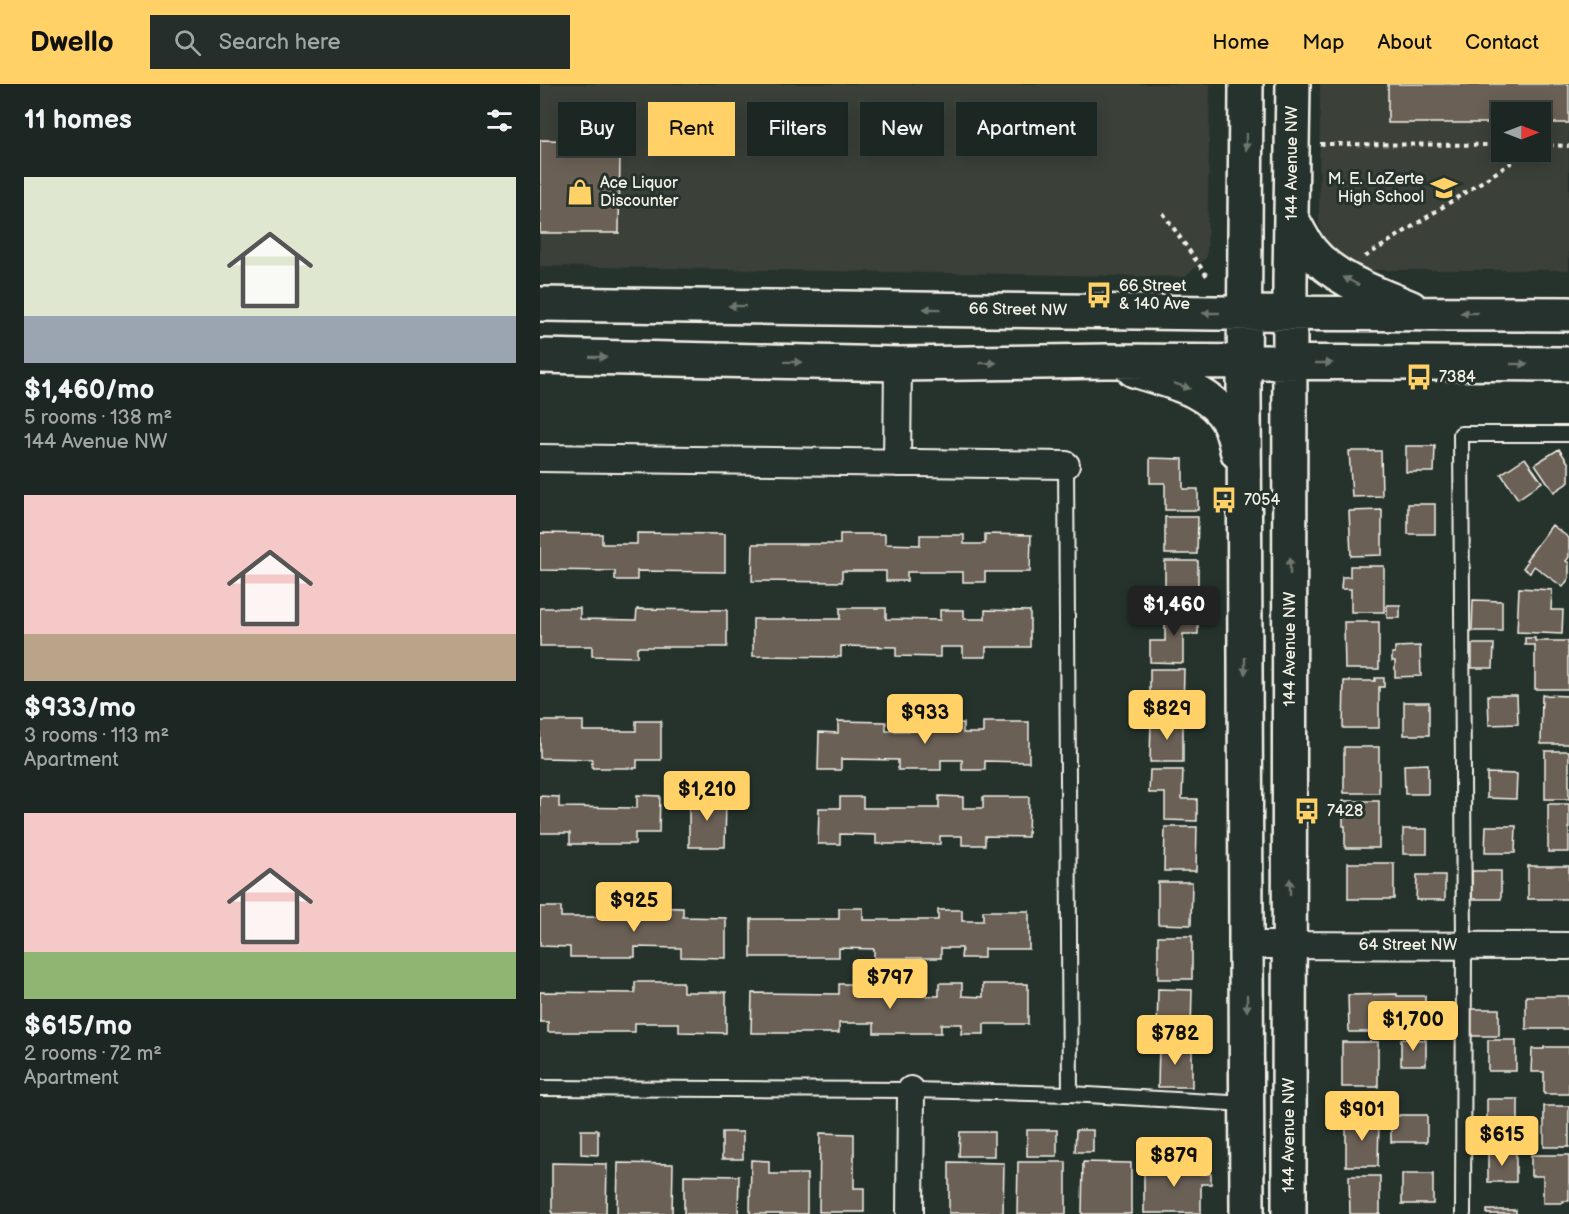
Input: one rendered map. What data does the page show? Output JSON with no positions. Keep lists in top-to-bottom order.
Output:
{
  "streets": {
    "main road": ["144 Avenue NW", "66 Street NW"],
    "street": ["64 Street NW"]
  },
  "crossings": [
    ["144 Avenue NW", "66 Street NW"],
    ["144 Avenue NW", "64 Street NW"]
  ],
  "places": {
    "school or university": ["M. E. LaZerte High School"],
    "shop": ["Ace Liquor Discounter"],
    "bus stop": [
      "66 Street & 140 Ave",
      "7384",
      "7054",
      "7428"
    ]
  },
  "north": "right",
  "page": {
    "header": "Dwello",
    "search": "Search here",
    "nav": [
      "Home",
      "Map",
      "About",
      "Contact"
    ],
    "heading": "11 homes",
    "chip": [
      "Buy",
      "Rent",
      "Filters",
      "New",
      "Apartment"
    ],
    "list": [
      {
        "name": "$1,460/mo",
        "note": "5 rooms · 138 m² · 144 Avenue NW"
      },
      {
        "name": "$933/mo",
        "note": "3 rooms · 113 m² · Apartment"
      },
      {
        "name": "$615/mo",
        "note": "2 rooms · 72 m² · Apartment"
      }
    ],
    "price": [
      "$1,460",
      "$829",
      "$933",
      "$1,210",
      "$925",
      "$797",
      "$1,700",
      "$782",
      "$901",
      "$615",
      "$879"
    ]
  }
}
